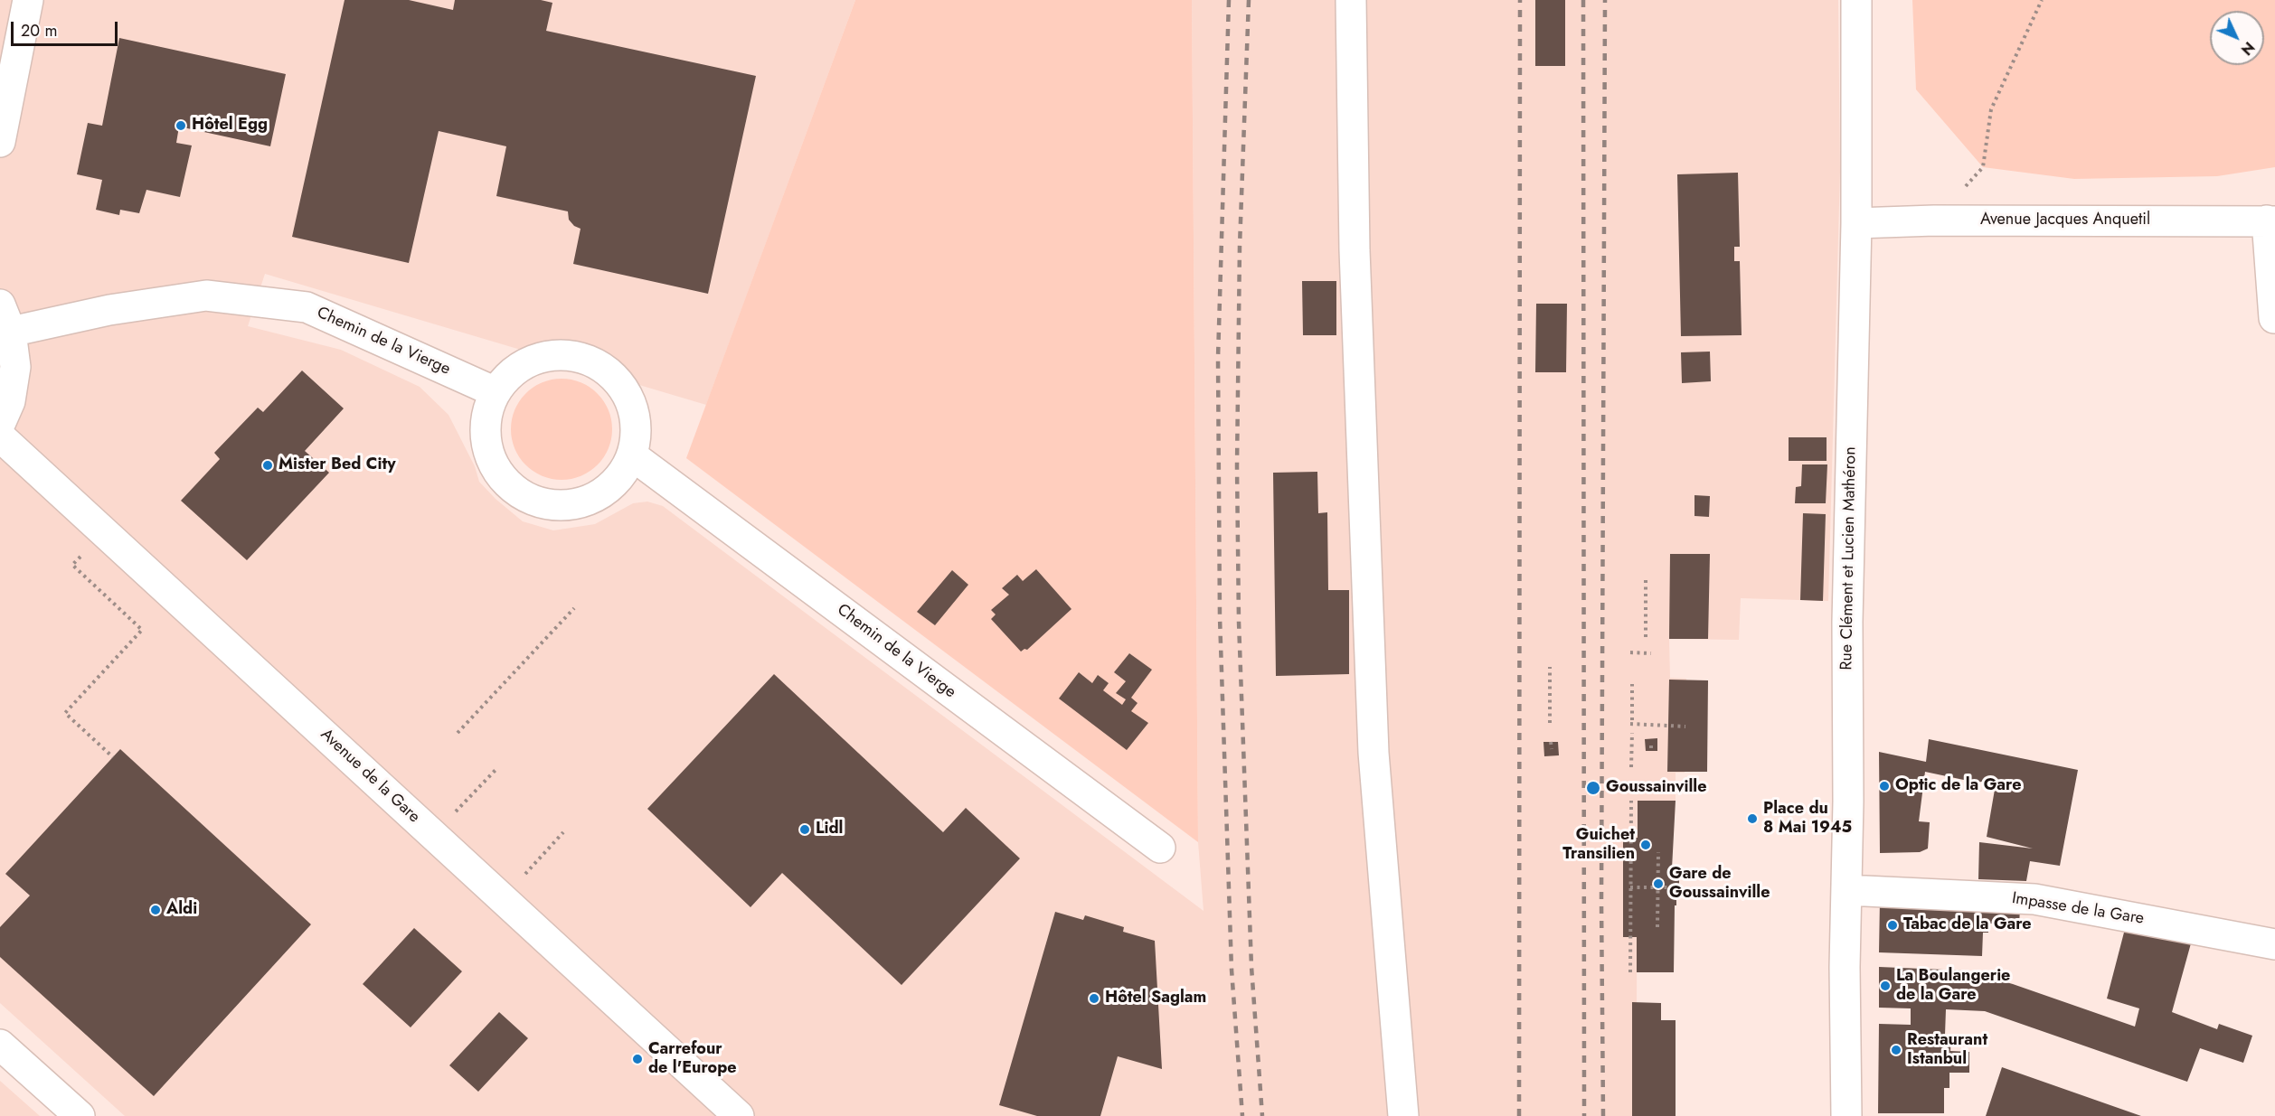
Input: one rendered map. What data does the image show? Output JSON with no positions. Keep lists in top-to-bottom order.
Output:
{
  "streets": {
    "street": [
      "Avenue Jacques Anquetil",
      "Chemin de la Vierge",
      "Rue Clément et Lucien Mathéron",
      "Avenue de la Gare",
      "Impasse de la Gare"
    ]
  },
  "crossings": [
    ["Avenue Jacques Anquetil", "Rue Clément et Lucien Mathéron"],
    ["Rue Clément et Lucien Mathéron", "Impasse de la Gare"]
  ],
  "places": [
    "Hôtel Egg",
    "Mister Bed City",
    "Optic de la Gare",
    "Goussainville",
    "Place du 8 Mai 1945",
    "Lidl",
    "Guichet Transilien",
    "Gare de Goussainville",
    "Aldi",
    "Tabac de la Gare",
    "La Boulangerie de la Gare",
    "Hôtel Saglam",
    "Restaurant Istanbul",
    "Carrefour de l'Europe"
  ],
  "scale_bar": "20 m",
  "north": "bottom right"
}
